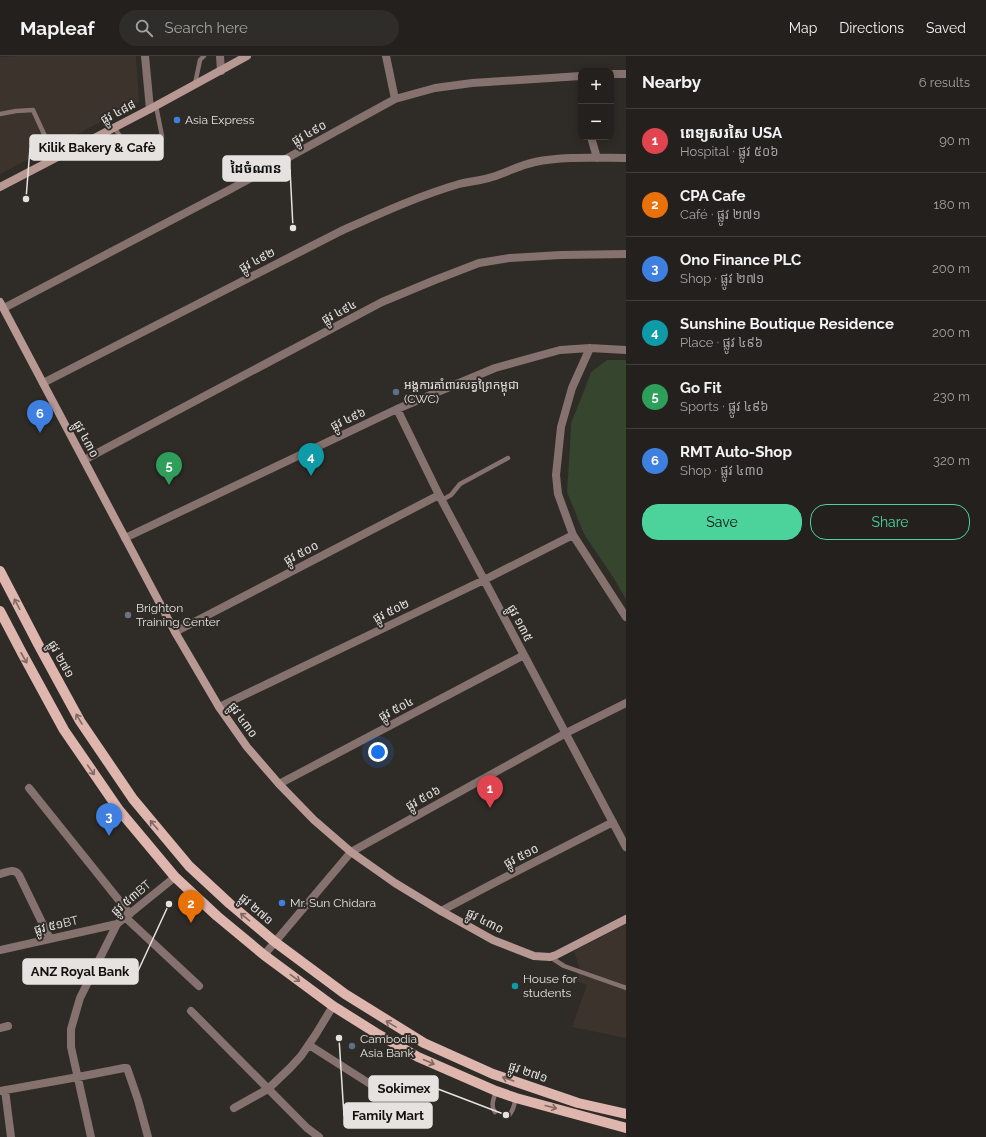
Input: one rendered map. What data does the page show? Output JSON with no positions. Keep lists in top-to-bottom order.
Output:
{
  "streets": {
    "main road": ["ផ្លូវ ២៧១"],
    "street": [
      "ផ្លូវ ៤៨៨",
      "ផ្លូវ ៤៩០",
      "ផ្លូវ ៤៩២",
      "ផ្លូវ ៤៩៤",
      "ផ្លូវ ៤៩៦",
      "ផ្លូវ ៤៣០",
      "ផ្លូវ ៥០០",
      "ផ្លូវ ៥០២",
      "ផ្លូវ ១៣៥",
      "ផ្លូវ ៥០៤",
      "ផ្លូវ ៥០៦",
      "ផ្លូវ ៥១០",
      "ផ្លូវ ៥៣BT",
      "ផ្លូវ ៥១BT"
    ]
  },
  "crossings": [
    ["ផ្លូវ ៤៩០", "ផ្លូវ ៤៣០"],
    ["ផ្លូវ ៤៩២", "ផ្លូវ ៤៣០"],
    ["ផ្លូវ ៤៩៤", "ផ្លូវ ៤៣០"],
    ["ផ្លូវ ៤៩៦", "ផ្លូវ ៤៣០"],
    ["ផ្លូវ ៤៩៦", "ផ្លូវ ១៣៥"],
    ["ផ្លូវ ៤៣០", "ផ្លូវ ៥០០"],
    ["ផ្លូវ ៤៣០", "ផ្លូវ ៥០២"],
    ["ផ្លូវ ៤៣០", "ផ្លូវ ៥០៤"],
    ["ផ្លូវ ៤៣០", "ផ្លូវ ៥០៦"],
    ["ផ្លូវ ៤៣០", "ផ្លូវ ៥១០"],
    ["ផ្លូវ ៥០០", "ផ្លូវ ១៣៥"],
    ["ផ្លូវ ៥០២", "ផ្លូវ ១៣៥"],
    ["ផ្លូវ ១៣៥", "ផ្លូវ ៥០៤"],
    ["ផ្លូវ ១៣៥", "ផ្លូវ ៥០៦"],
    ["ផ្លូវ ១៣៥", "ផ្លូវ ៥១០"],
    ["ផ្លូវ ២៧១", "ផ្លូវ ៥០៦"],
    ["ផ្លូវ ៥៣BT", "ផ្លូវ ៥១BT"]
  ],
  "places": [
    "Asia Express",
    "Kilik Bakery & Cafè",
    "ដៃចំណាន",
    "អង្គការគាំពារសត្វព្រៃកម្ពុជា (CWC)",
    "Brighton Training Center",
    "Mr. Sun Chidara",
    "ANZ Royal Bank",
    "House for students",
    "Family Mart",
    "Cambodia Asia Bank",
    "Sokimex"
  ],
  "page": {
    "header": "Mapleaf",
    "search": "Search here",
    "nav": ["Map", "Directions", "Saved"],
    "heading": ["Nearby", "6 results"],
    "map_buttons": ["+", "−"],
    "list": [
      {
        "mark": "1",
        "name": "ពេទ្យសរសៃ USA",
        "note": "Hospital · ផ្លូវ ៥០៦",
        "value": "90 m"
      },
      {
        "mark": "2",
        "name": "CPA Cafe",
        "note": "Café · ផ្លូវ ២៧១",
        "value": "180 m"
      },
      {
        "mark": "3",
        "name": "Ono Finance PLC",
        "note": "Shop · ផ្លូវ ២៧១",
        "value": "200 m"
      },
      {
        "mark": "4",
        "name": "Sunshine Boutique Residence",
        "note": "Place · ផ្លូវ ៤៩៦",
        "value": "200 m"
      },
      {
        "mark": "5",
        "name": "Go Fit",
        "note": "Sports · ផ្លូវ ៤៩៦",
        "value": "230 m"
      },
      {
        "mark": "6",
        "name": "RMT Auto-Shop",
        "note": "Shop · ផ្លូវ ៤៣០",
        "value": "320 m"
      }
    ],
    "pins": [
      "6",
      "4",
      "5",
      "1",
      "3",
      "2"
    ],
    "buttons": ["Save", "Share"]
  }
}
